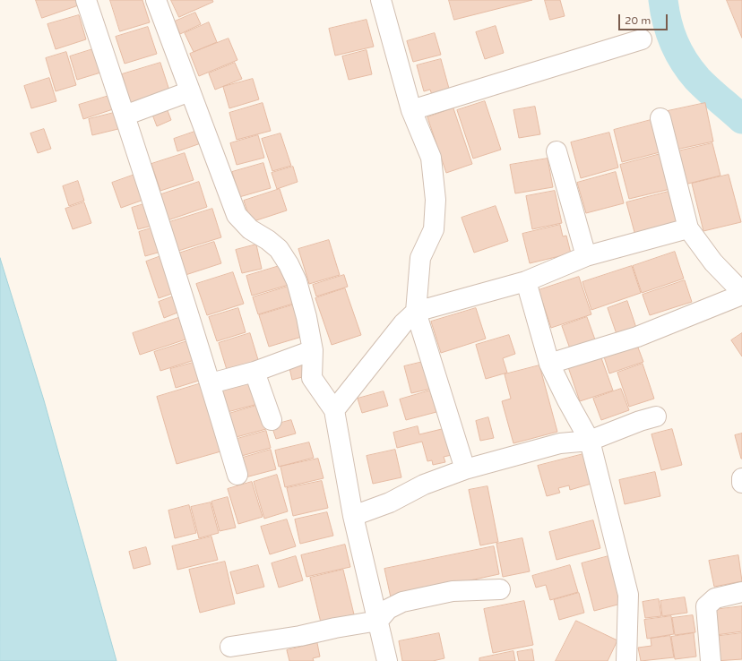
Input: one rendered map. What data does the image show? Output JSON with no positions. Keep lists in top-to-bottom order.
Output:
{
  "scale_bar": "20 m"
}
